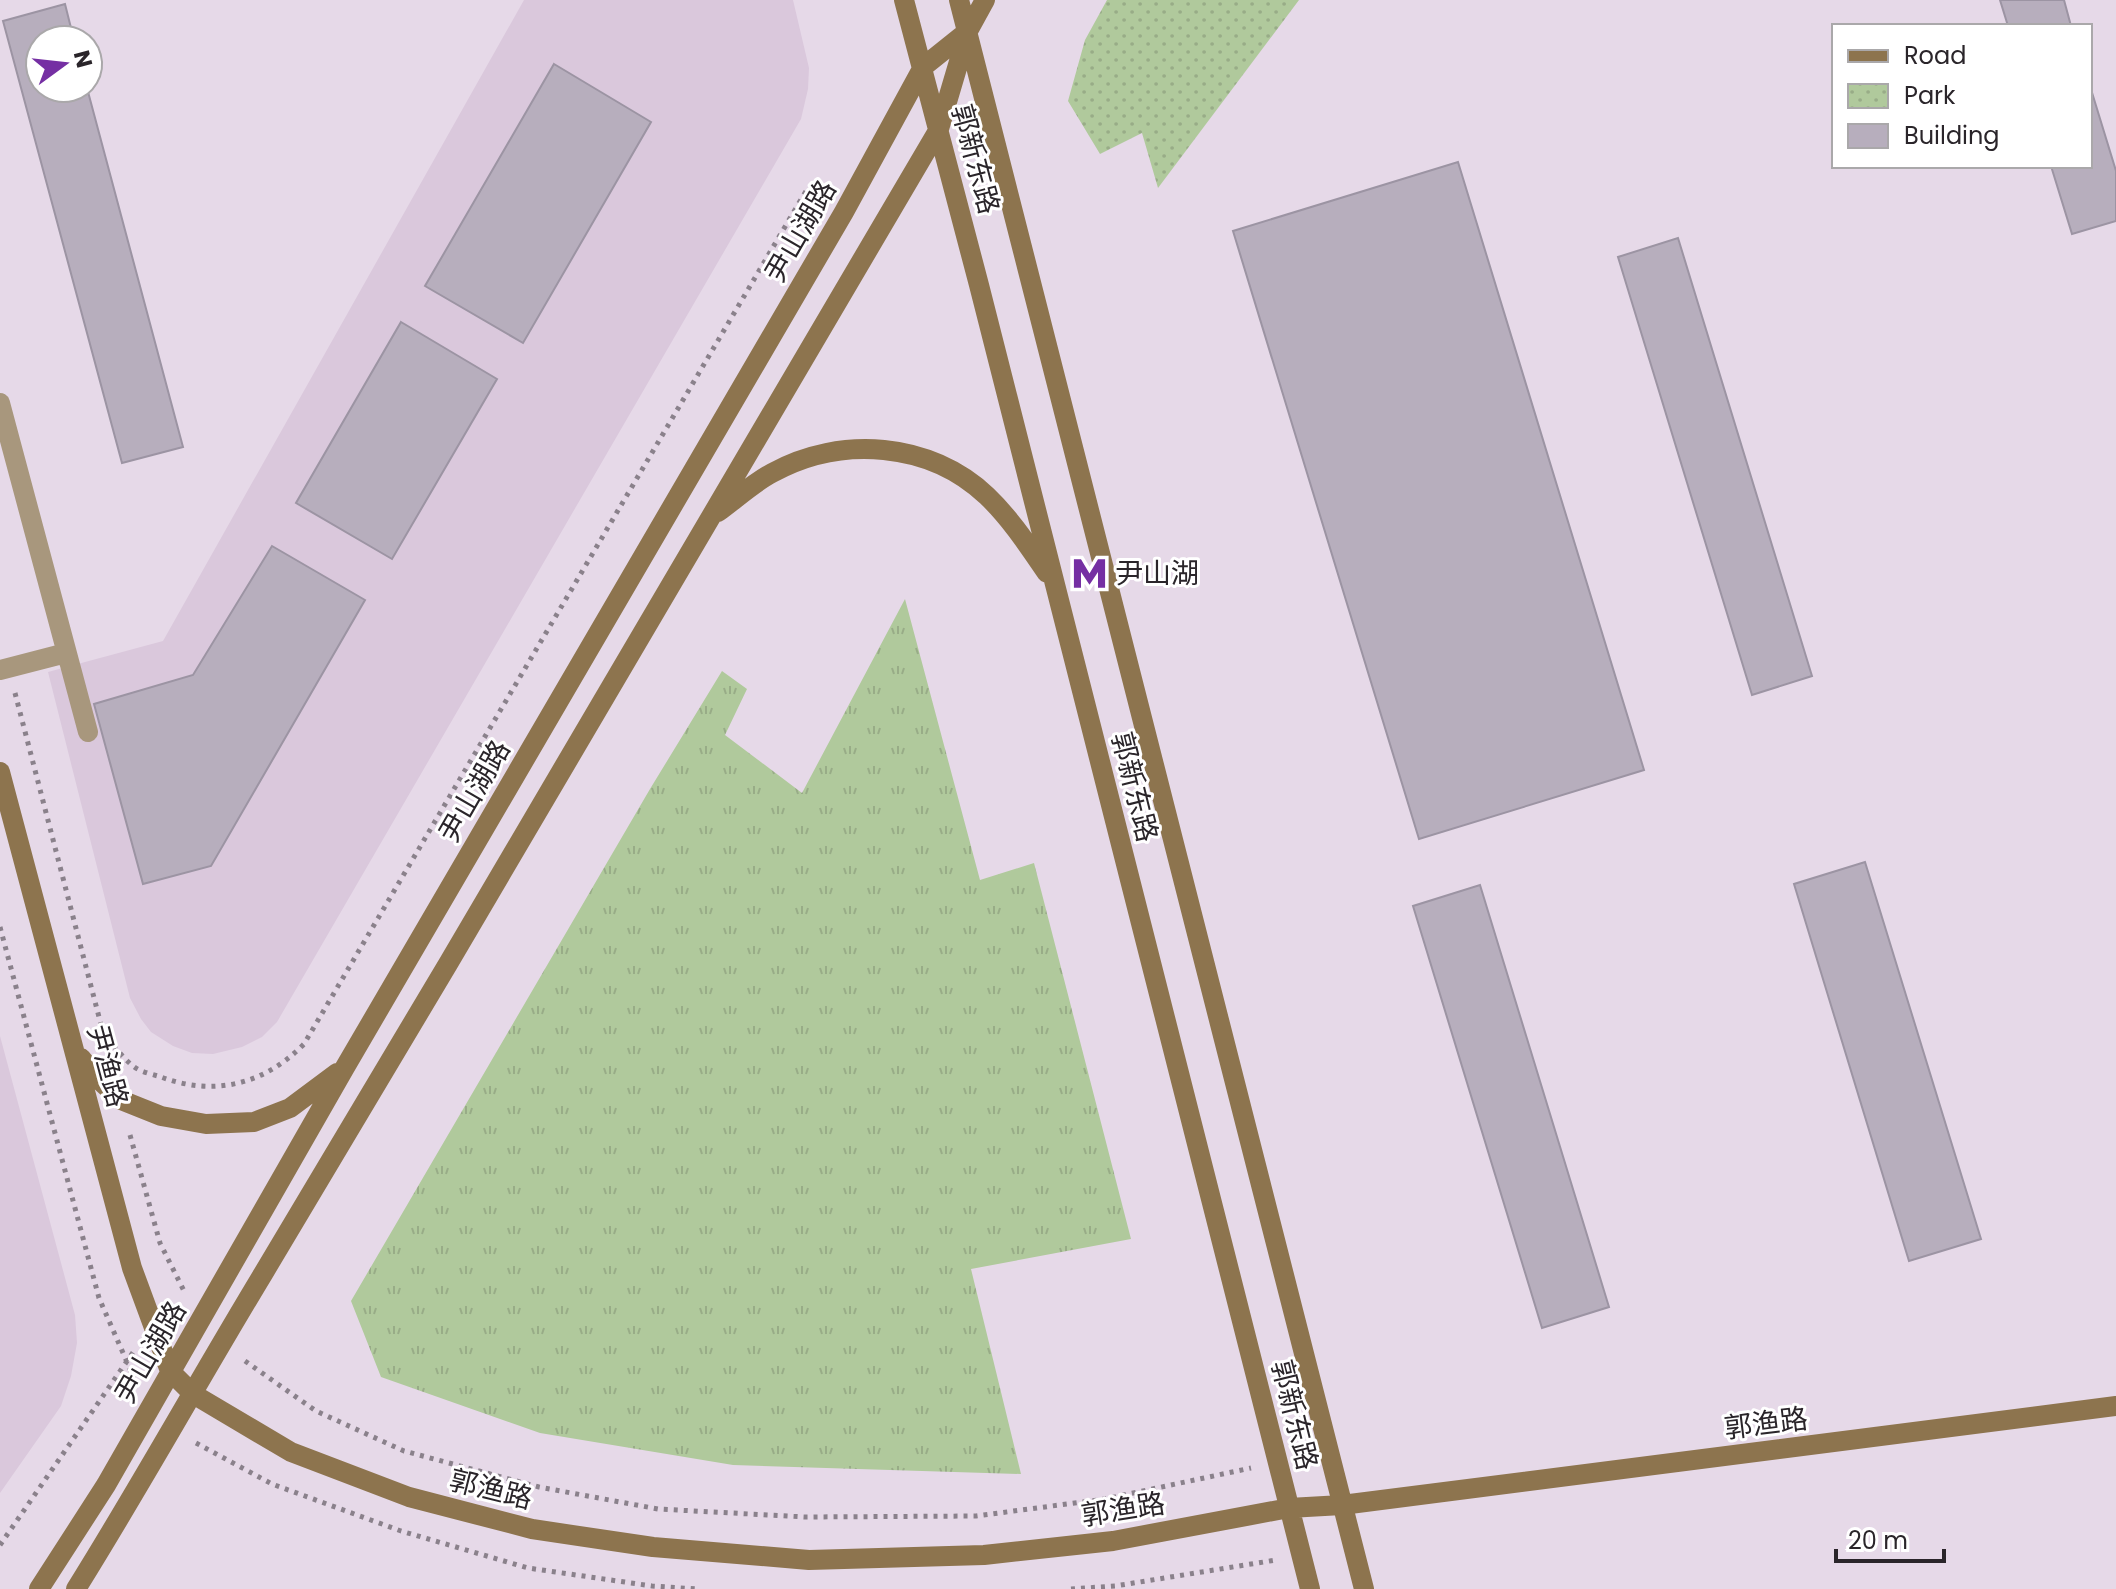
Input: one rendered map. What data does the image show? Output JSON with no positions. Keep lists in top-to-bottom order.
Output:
{
  "streets": {
    "main road": [
      "郭新东路",
      "尹山湖路",
      "尹渔路",
      "郭渔路"
    ]
  },
  "crossings": [
    ["郭新东路", "尹山湖路"],
    ["郭新东路", "郭渔路"],
    ["尹山湖路", "尹渔路"],
    ["尹山湖路", "郭渔路"],
    ["尹渔路", "郭渔路"]
  ],
  "places": {
    "metro station": ["尹山湖"]
  },
  "legend": ["Road", "Park", "Building"],
  "scale_bar": "20 m",
  "north": "right"
}
